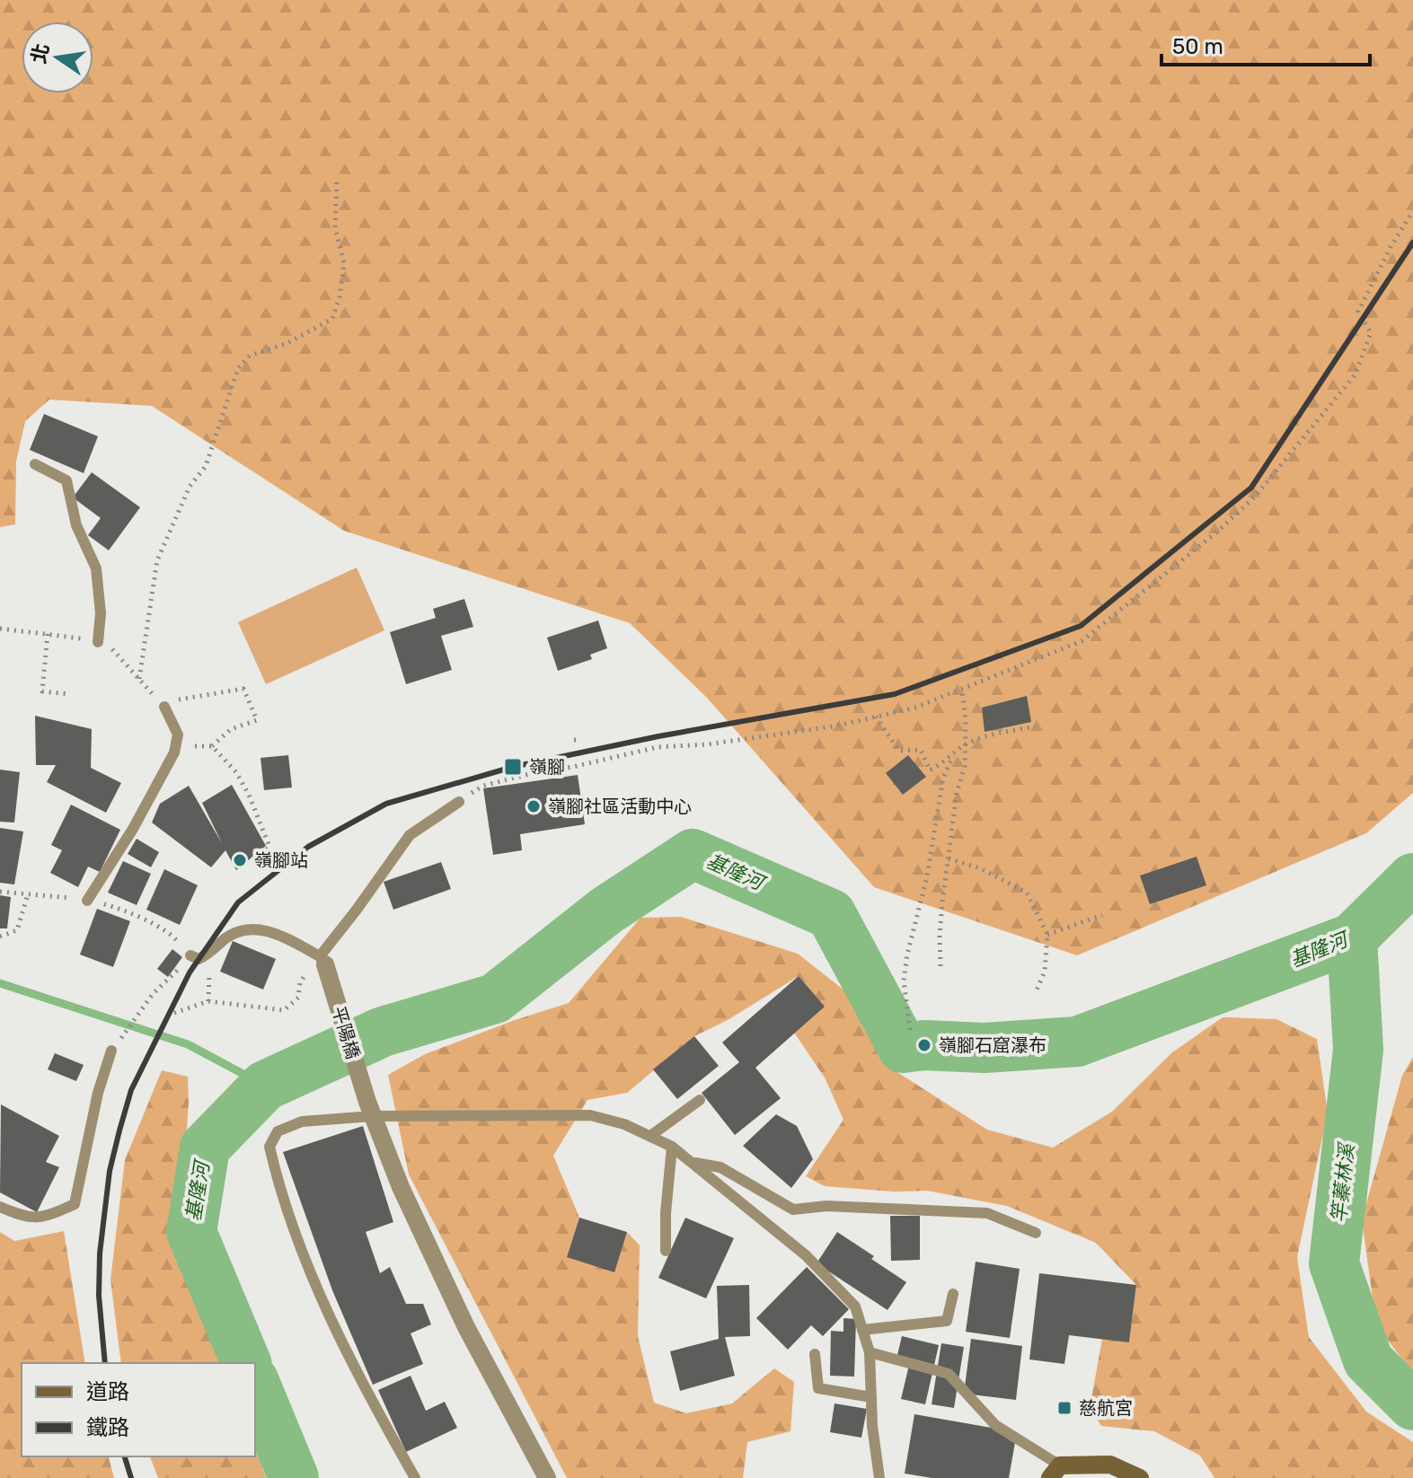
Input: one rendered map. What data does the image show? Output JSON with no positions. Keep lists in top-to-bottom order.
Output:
{
  "streets": {
    "street": ["平陽橋"]
  },
  "water": ["基隆河", "竿蓁林溪"],
  "places": {
    "transit": ["嶺腳", "慈航宮"],
    "other": ["嶺腳社區活動中心", "嶺腳站", "嶺腳石窟瀑布"]
  },
  "legend": ["道路", "鐵路"],
  "scale_bar": "50 m",
  "north": "left"
}
